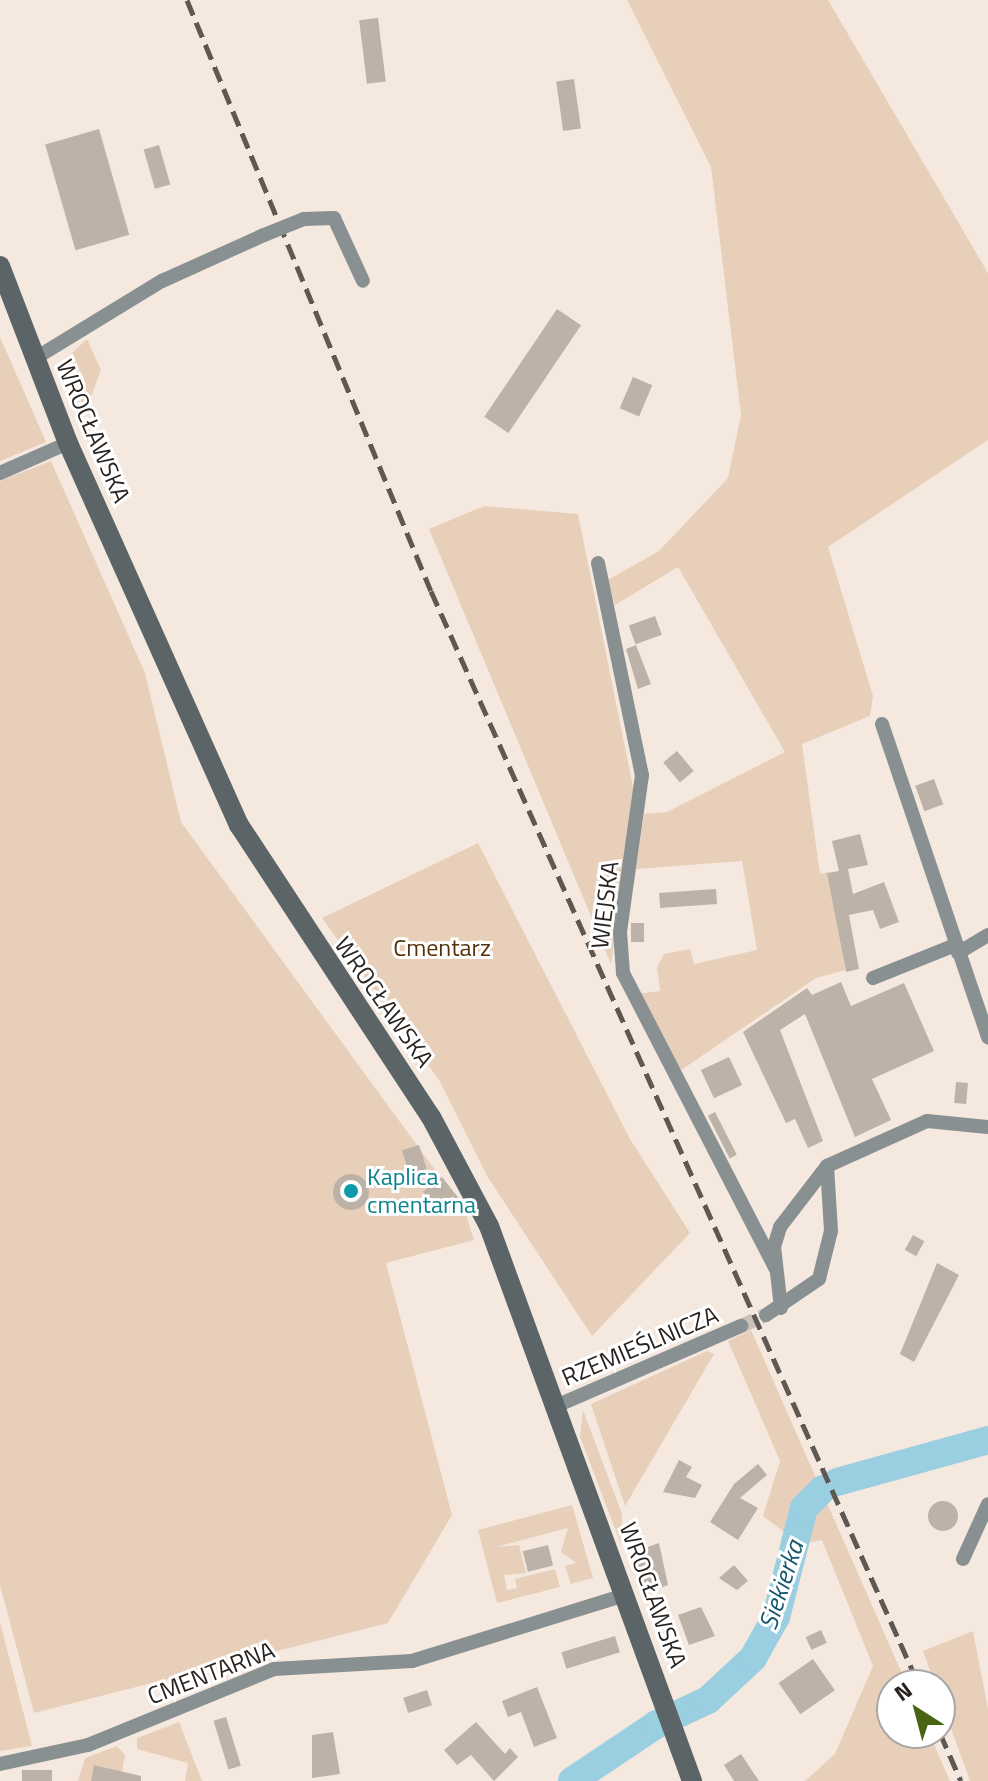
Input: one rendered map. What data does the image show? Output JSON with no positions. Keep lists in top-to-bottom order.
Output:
{
  "streets": {
    "main road": ["WROCŁAWSKA"],
    "street": ["WIEJSKA", "RZEMIEŚLNICZA", "CMENTARNA"]
  },
  "crossings": [
    ["WROCŁAWSKA", "RZEMIEŚLNICZA"],
    ["WROCŁAWSKA", "CMENTARNA"]
  ],
  "water": ["Siekierka"],
  "parks": ["Cmentarz"],
  "places": ["Kaplica cmentarna"],
  "north": "top left"
}
